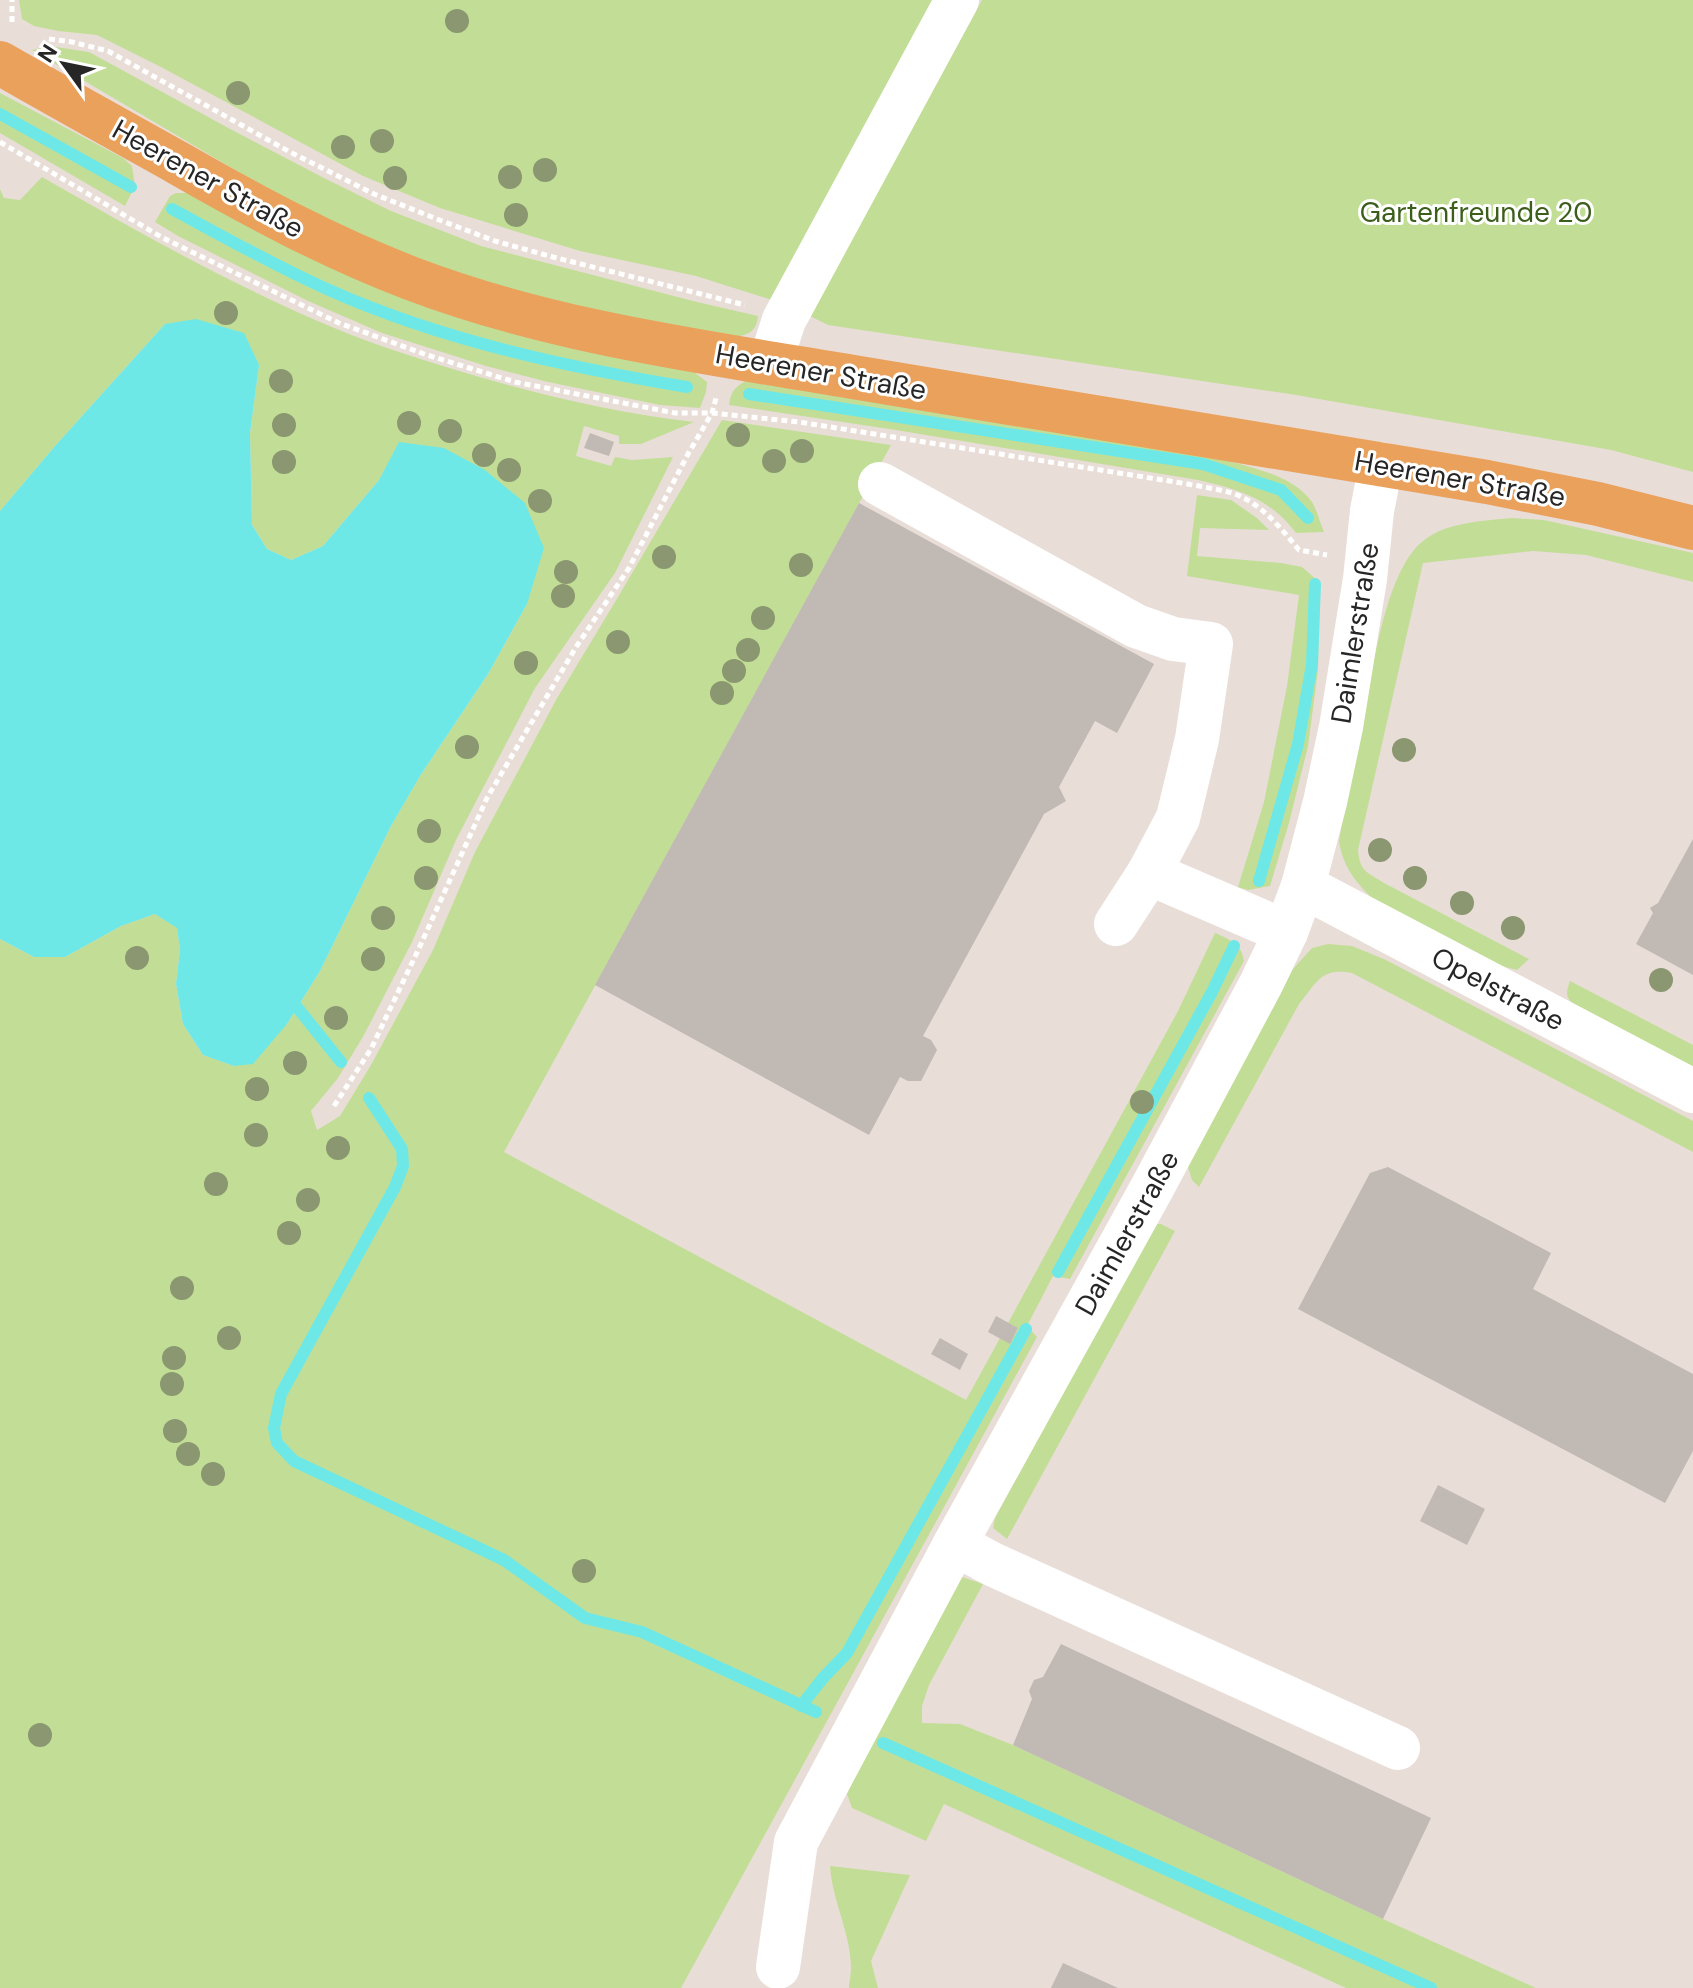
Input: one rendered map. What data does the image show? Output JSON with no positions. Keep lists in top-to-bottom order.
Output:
{
  "streets": {
    "main road": ["Heerener Straße"],
    "street": ["Daimlerstraße", "Opelstraße"]
  },
  "crossings": [
    ["Heerener Straße", "Daimlerstraße"],
    ["Daimlerstraße", "Opelstraße"]
  ],
  "parks": ["Gartenfreunde 20"],
  "north": "top left"
}
